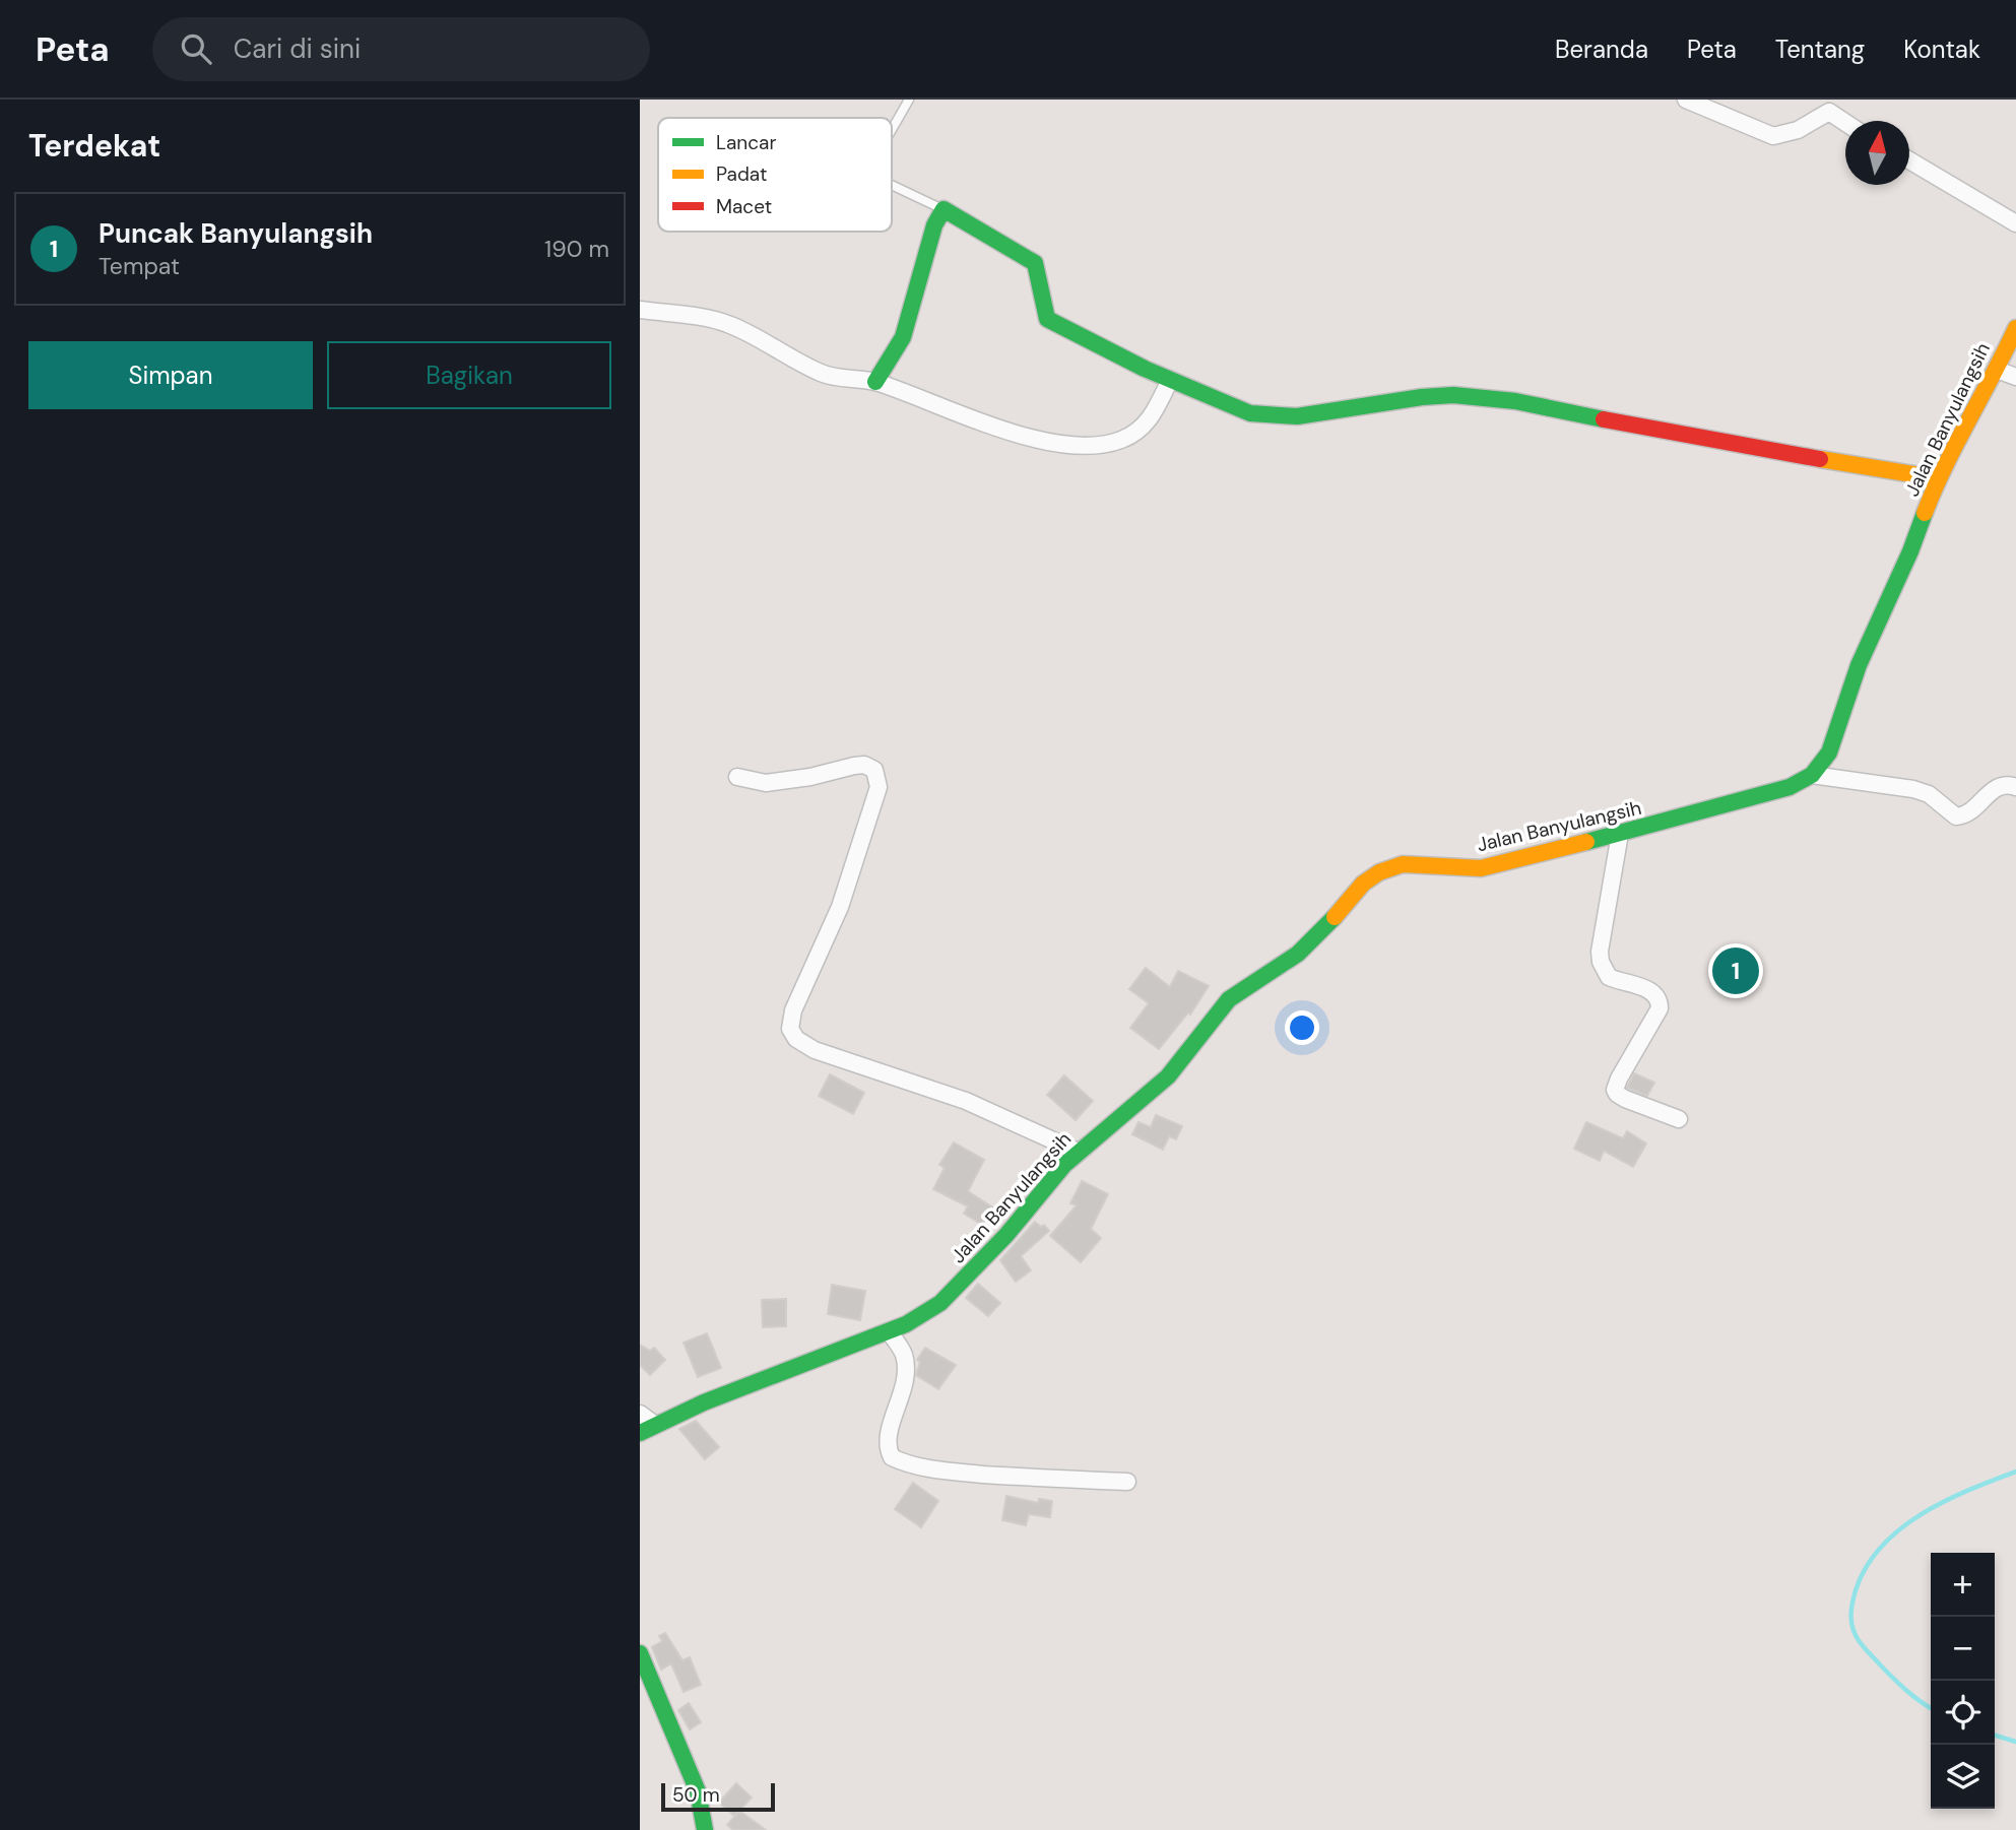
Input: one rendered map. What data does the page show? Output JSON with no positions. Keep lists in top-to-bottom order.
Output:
{
  "streets": {
    "street": ["Jalan Banyulangsih"]
  },
  "legend": ["Lancar", "Padat", "Macet"],
  "scale_bar": "50 m",
  "north": "top",
  "page": {
    "header": "Peta",
    "search": "Cari di sini",
    "nav": [
      "Beranda",
      "Peta",
      "Tentang",
      "Kontak"
    ],
    "heading": "Terdekat",
    "list": [
      {
        "mark": "1",
        "name": "Puncak Banyulangsih",
        "note": "Tempat",
        "value": "190 m"
      }
    ],
    "buttons": ["Simpan", "Bagikan"],
    "pins": "1",
    "map_buttons": ["+", "−"],
    "scale": "50 m"
  }
}
